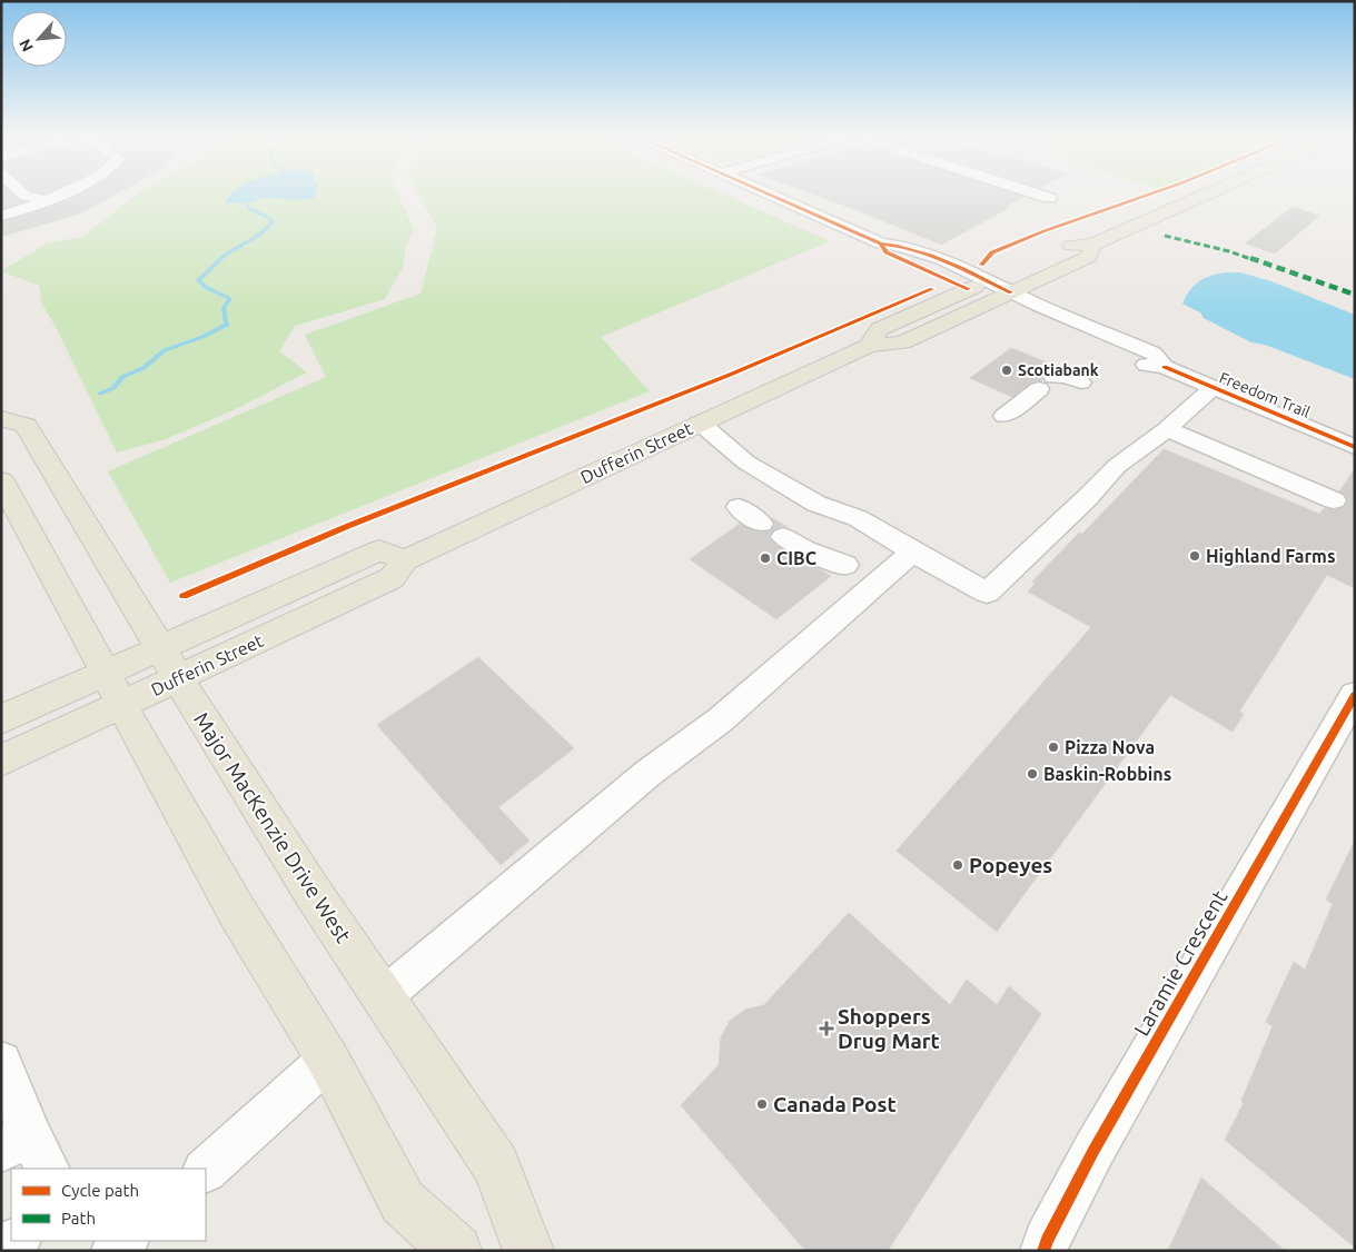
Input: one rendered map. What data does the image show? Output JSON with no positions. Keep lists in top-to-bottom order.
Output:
{
  "streets": {
    "main road": ["Dufferin Street", "Major MacKenzie Drive West"],
    "street": ["Freedom Trail", "Laramie Crescent"]
  },
  "crossings": [
    ["Freedom Trail", "Dufferin Street"],
    ["Dufferin Street", "Major MacKenzie Drive West"]
  ],
  "places": {
    "other": [
      "Scotiabank",
      "Highland Farms",
      "CIBC",
      "Pizza Nova",
      "Baskin-Robbins",
      "Popeyes",
      "Canada Post"
    ],
    "health": ["Shoppers Drug Mart"]
  },
  "legend": ["Cycle path", "Path"],
  "north": "bottom left"
}
